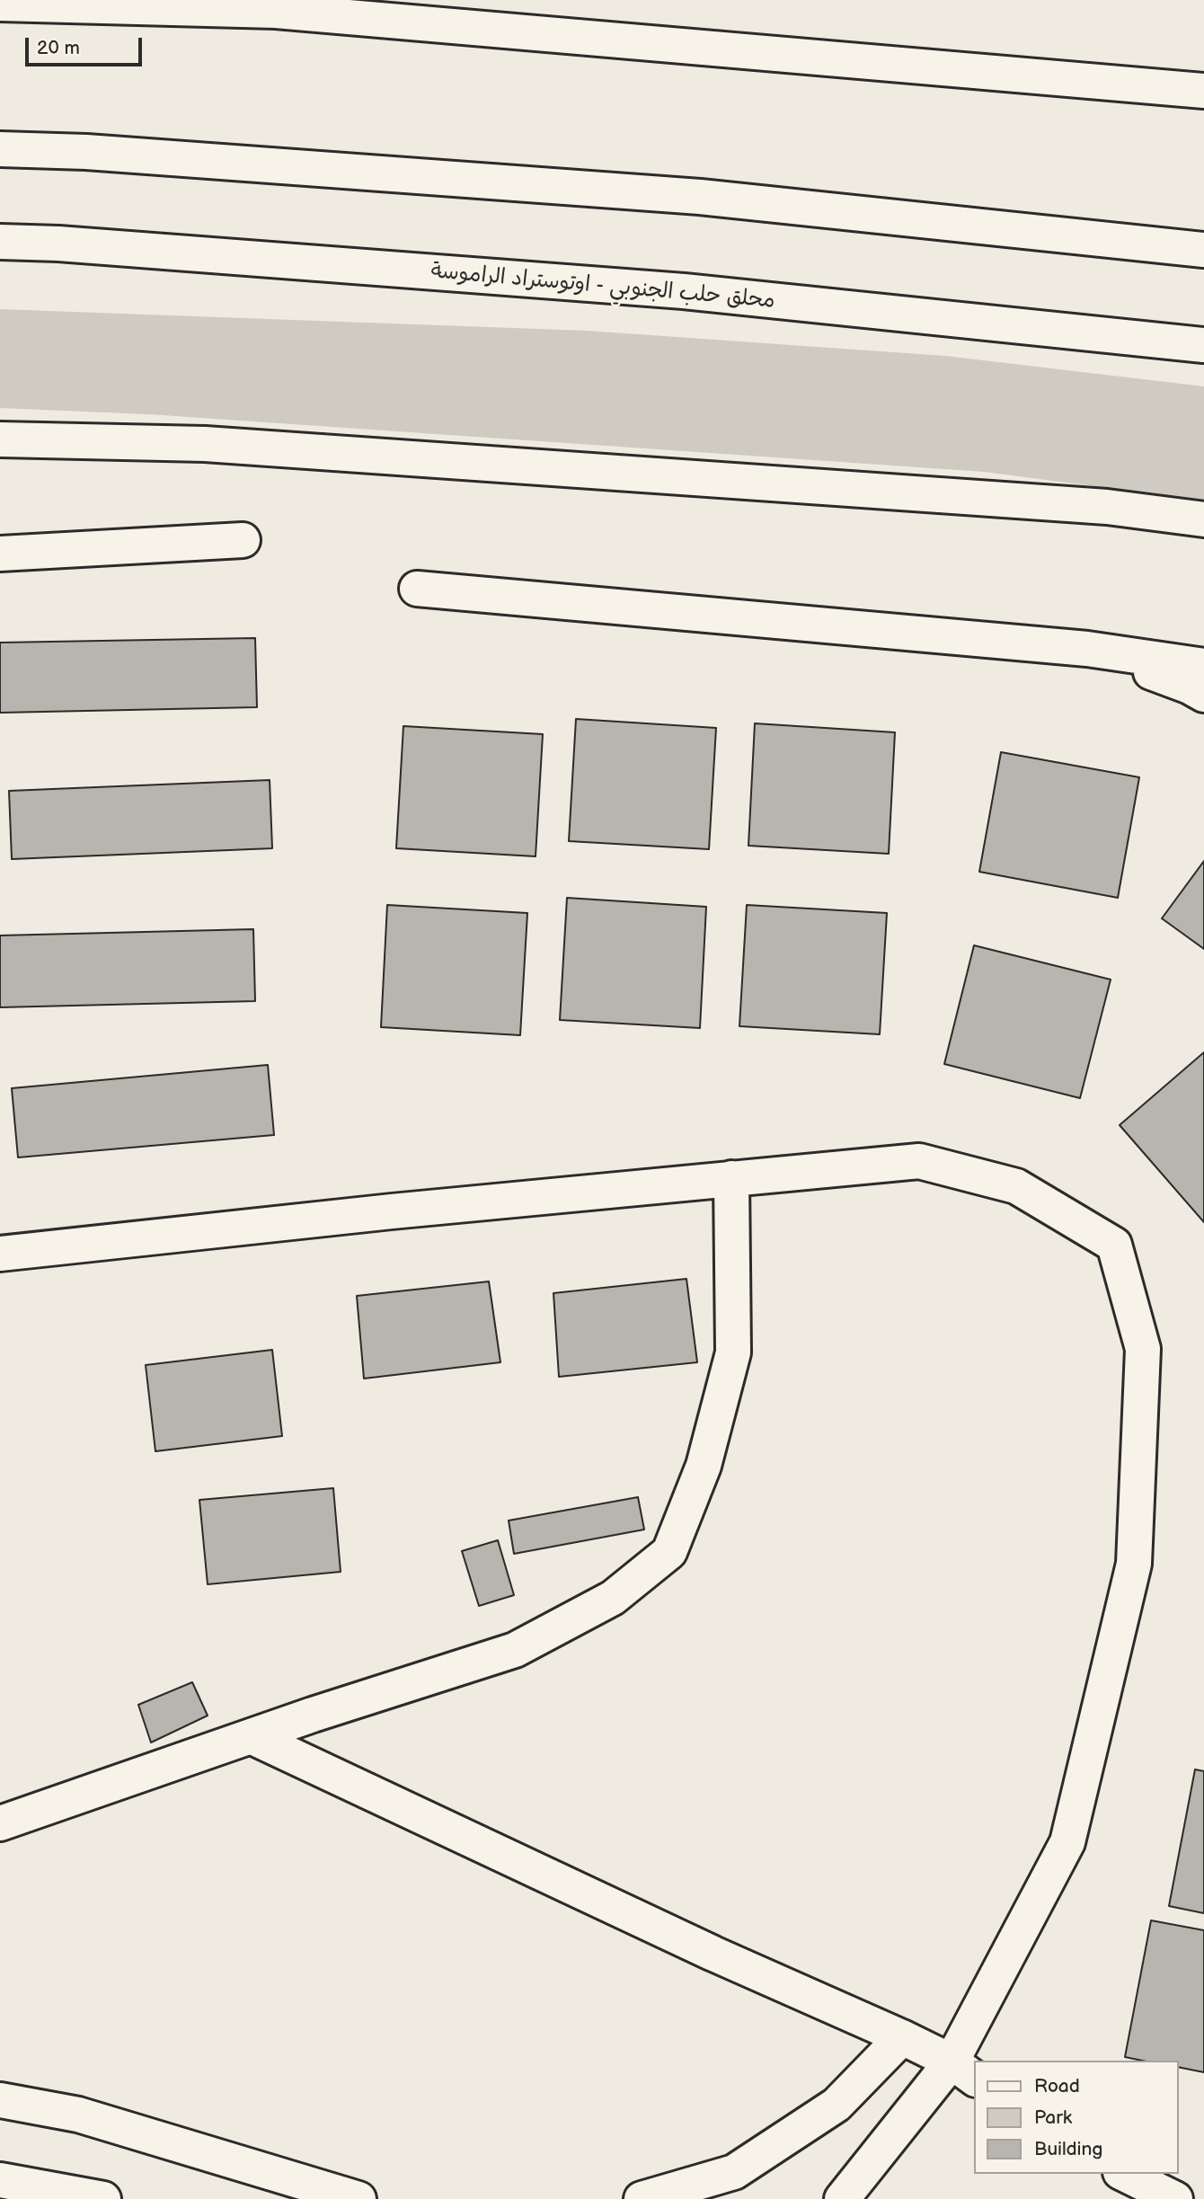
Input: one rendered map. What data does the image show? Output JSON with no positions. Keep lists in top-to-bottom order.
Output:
{
  "streets": {
    "main road": ["محلق حلب الجنوبي - اوتوستراد الراموسة"]
  },
  "legend": ["Road", "Park", "Building"],
  "scale_bar": "20 m"
}
